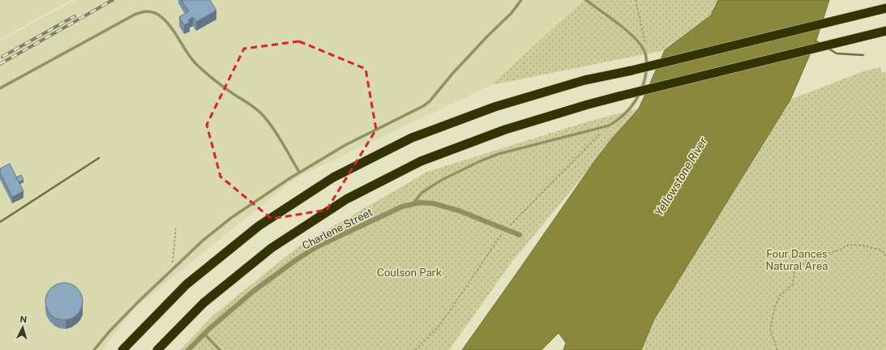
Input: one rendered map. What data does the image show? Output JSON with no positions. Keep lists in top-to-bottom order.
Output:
{
  "streets": {
    "street": ["Charlene Street"]
  },
  "water": ["Yellowstone River"],
  "parks": ["Four Dances Natural Area", "Coulson Park"],
  "north": "top"
}
